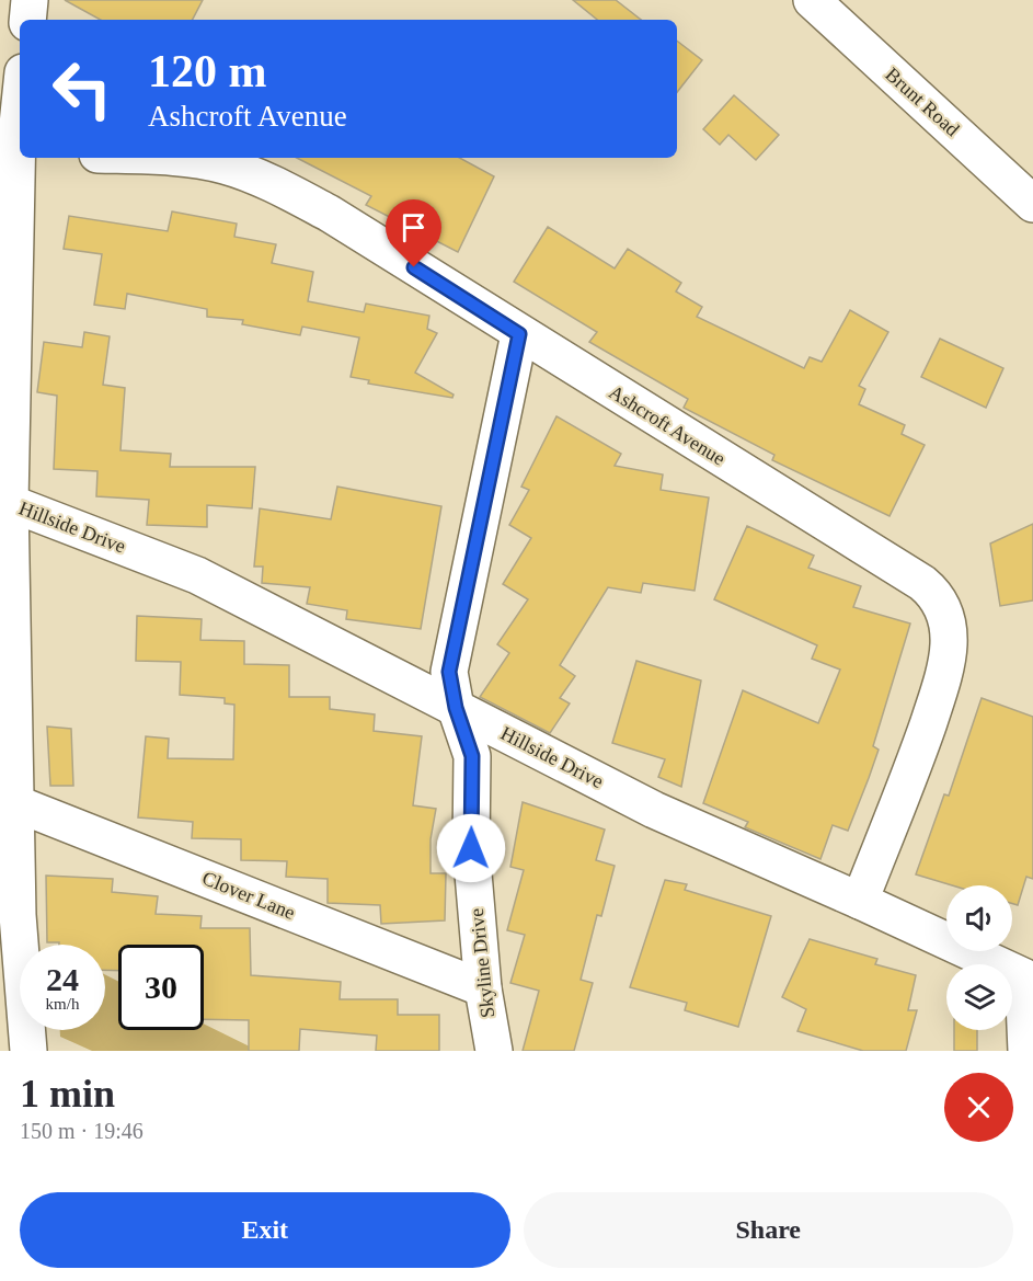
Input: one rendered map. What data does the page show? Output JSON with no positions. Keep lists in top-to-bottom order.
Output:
{
  "streets": {
    "street": [
      "Brunt Road",
      "Ashcroft Avenue",
      "Hillside Drive",
      "Clover Lane",
      "Skyline Drive"
    ]
  },
  "crossings": [
    ["Ashcroft Avenue", "Hillside Drive"],
    ["Ashcroft Avenue", "Skyline Drive"],
    ["Hillside Drive", "Skyline Drive"],
    ["Clover Lane", "Skyline Drive"]
  ],
  "page": {
    "turn": ["120 m", "Ashcroft Avenue"],
    "speed": "24 km/h",
    "limit": "30",
    "heading": ["1 min", "150 m · 19:46"],
    "buttons": ["Exit", "Share"]
  }
}
